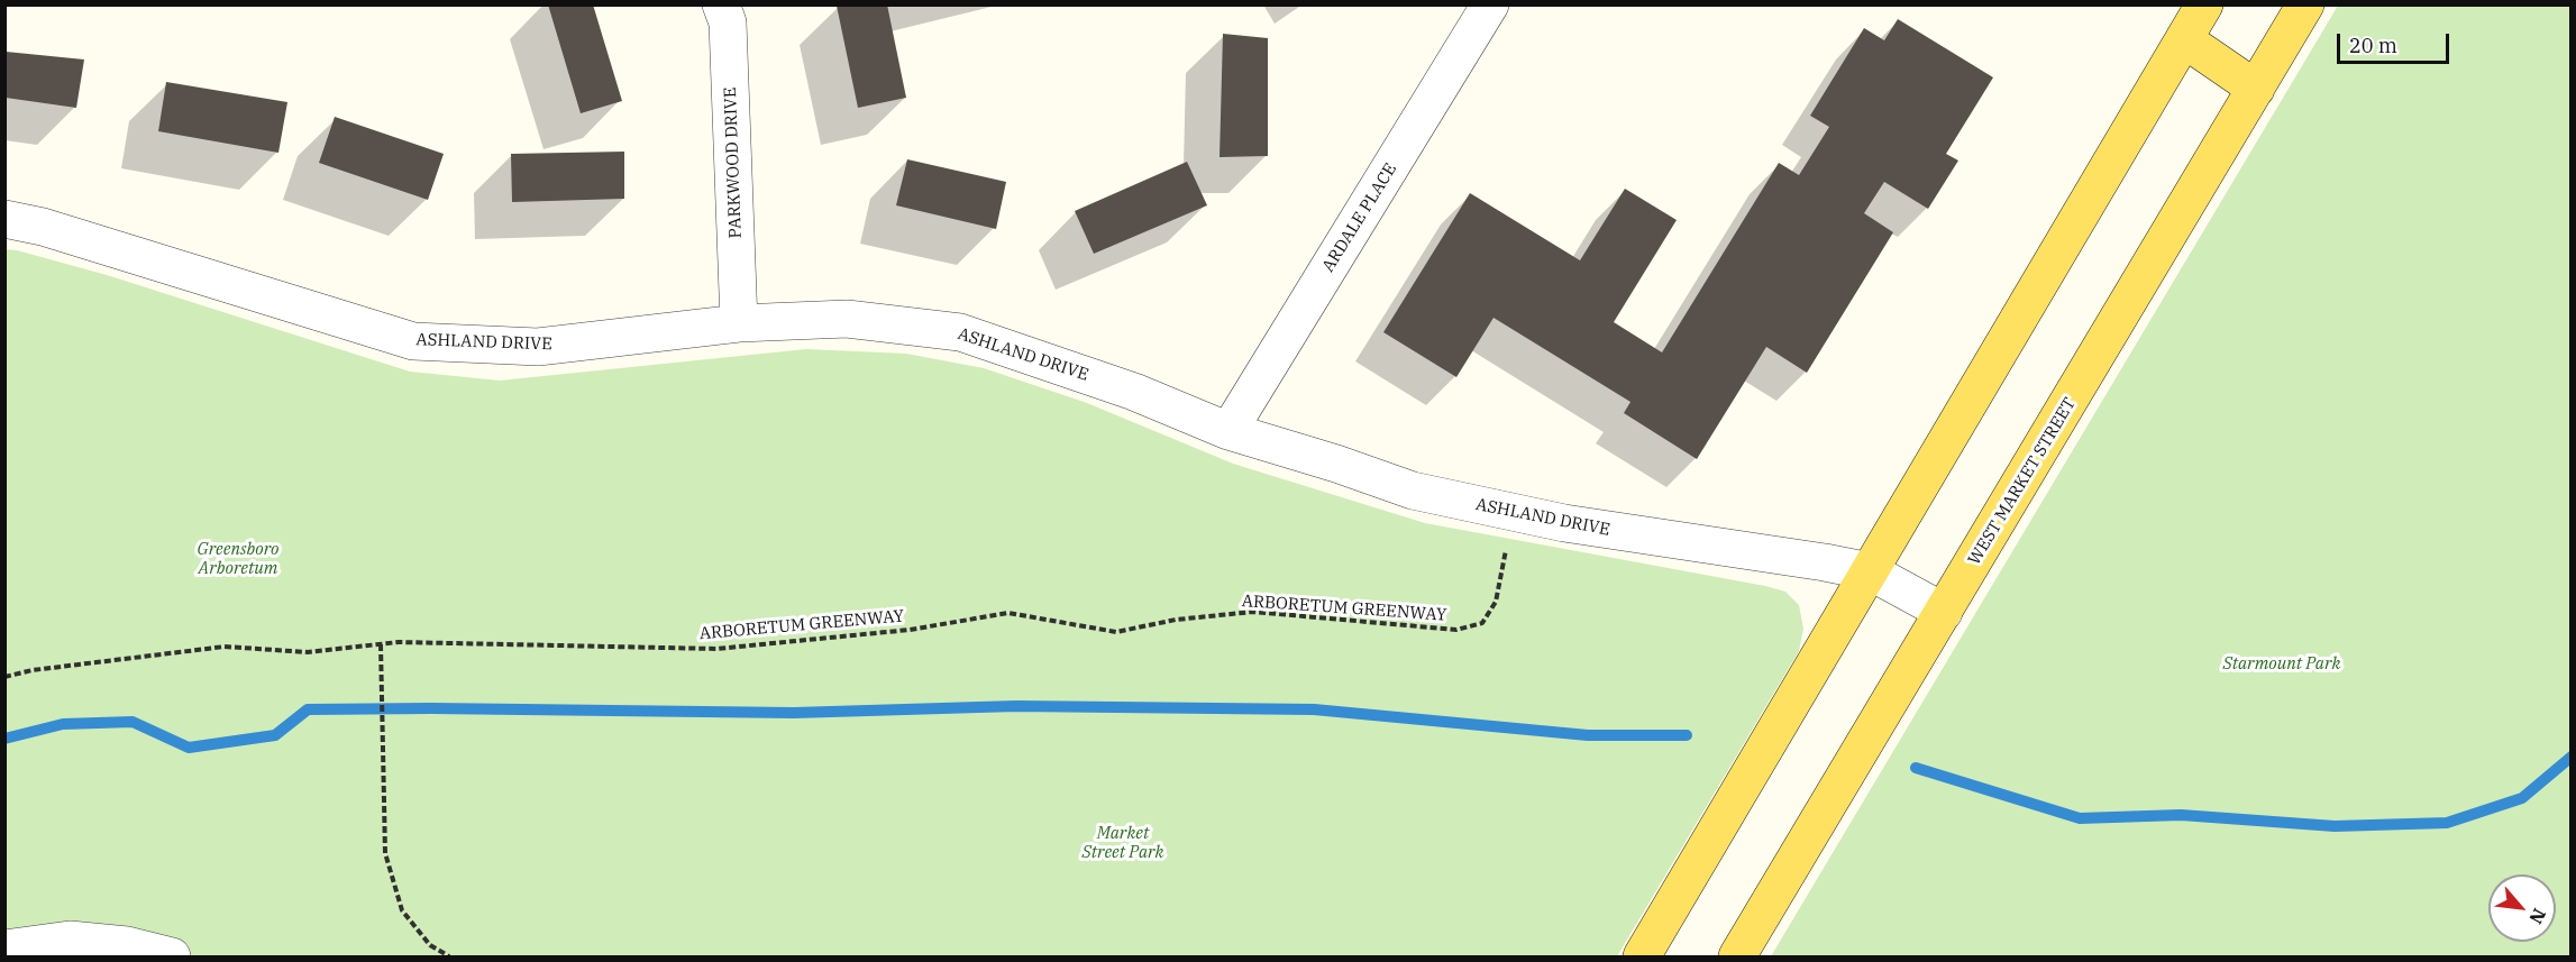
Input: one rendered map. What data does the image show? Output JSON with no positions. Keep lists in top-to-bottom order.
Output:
{
  "streets": {
    "main road": ["WEST MARKET STREET"],
    "street": ["PARKWOOD DRIVE", "ARDALE PLACE", "ASHLAND DRIVE"],
    "path": ["ARBORETUM GREENWAY"]
  },
  "crossings": [
    ["PARKWOOD DRIVE", "ASHLAND DRIVE"],
    ["ARDALE PLACE", "ASHLAND DRIVE"],
    ["ASHLAND DRIVE", "WEST MARKET STREET"],
    ["ASHLAND DRIVE", "ARBORETUM GREENWAY"]
  ],
  "parks": ["Greensboro Arboretum", "Starmount Park", "Market Street Park"],
  "scale_bar": "20 m",
  "north": "bottom right"
}
